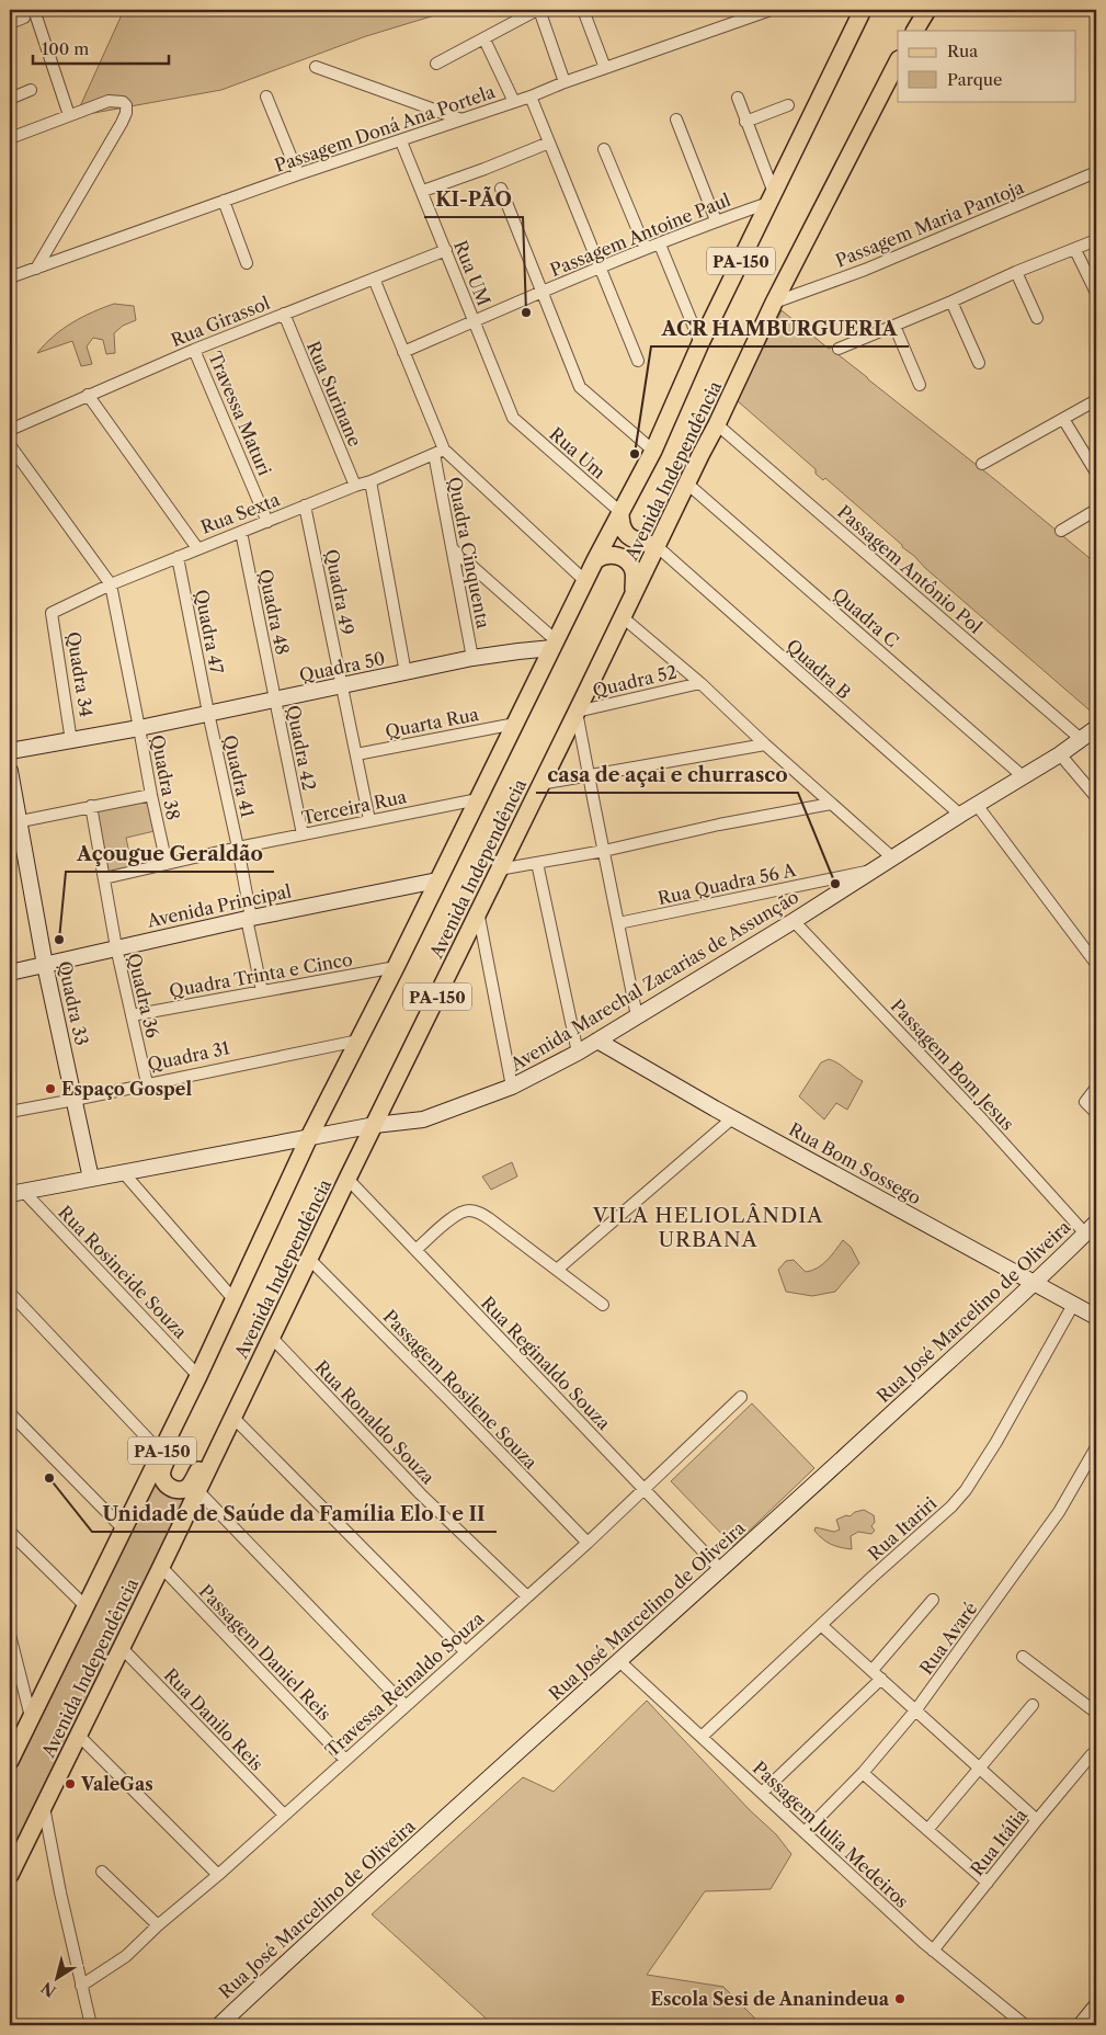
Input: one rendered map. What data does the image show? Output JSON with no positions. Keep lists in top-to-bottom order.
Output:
{
  "streets": {
    "main road": ["PA-150", "Avenida Independência"],
    "street": [
      "Passagem Doná Ana Portela",
      "Passagem Maria Pantoja",
      "Passagem Antoine Paul",
      "Rua UM",
      "Rua Girassol",
      "Rua Surinane",
      "Travessa Maturi",
      "Rua Um",
      "Rua Sexta",
      "Quadra Cinquenta",
      "Passagem Antônio Pol",
      "Quadra 49",
      "Quadra 48",
      "Quadra C",
      "Quadra 47",
      "Quadra 50",
      "Quadra B",
      "Quadra 34",
      "Quadra 52",
      "Quarta Rua",
      "Quadra 42",
      "Quadra 41",
      "Quadra 38",
      "Terceira Rua",
      "Rua Quadra 56 A",
      "Avenida Principal",
      "Quadra Trinta e Cinco",
      "Avenida Marechal Zacarias de Assunção",
      "Quadra 36",
      "Quadra 33",
      "Quadra 31",
      "Passagem Bom Jesus",
      "Rua Bom Sossego",
      "Rua Rosineide Souza",
      "Rua José Marcelino de Oliveira",
      "Rua Reginaldo Souza",
      "Passagem Rosilene Souza",
      "Rua Ronaldo Souza",
      "Rua Itariri",
      "Rua Avaré",
      "Passagem Daniel Reis",
      "Travessa Reinaldo Souza",
      "Rua Danilo Reis",
      "Passagem Julia Medeiros",
      "Rua Itália"
    ]
  },
  "crossings": [
    ["Passagem Doná Ana Portela", "Rua UM"],
    ["Passagem Maria Pantoja", "Avenida Independência"],
    ["Passagem Antoine Paul", "Rua UM"],
    ["Passagem Antoine Paul", "Avenida Independência"],
    ["Rua UM", "Rua Girassol"],
    ["Rua UM", "Rua Um"],
    ["Rua Girassol", "Rua Surinane"],
    ["Rua Girassol", "Travessa Maturi"],
    ["Rua Surinane", "Rua Sexta"],
    ["Travessa Maturi", "Rua Sexta"],
    ["Rua Um", "Avenida Independência"],
    ["Avenida Independência", "Passagem Antônio Pol"],
    ["Avenida Independência", "Quadra C"],
    ["Avenida Independência", "Quadra 50"],
    ["Avenida Independência", "Quadra B"],
    ["Avenida Independência", "Quadra 52"],
    ["Avenida Independência", "Quarta Rua"],
    ["Avenida Independência", "Terceira Rua"],
    ["Avenida Independência", "Avenida Principal"],
    ["Avenida Independência", "Quadra Trinta e Cinco"],
    ["Avenida Independência", "Avenida Marechal Zacarias de Assunção"],
    ["Avenida Independência", "Quadra 31"],
    ["Avenida Independência", "Rua Rosineide Souza"],
    ["Avenida Independência", "Rua Reginaldo Souza"],
    ["Avenida Independência", "Passagem Rosilene Souza"],
    ["Avenida Independência", "Rua Ronaldo Souza"],
    ["Avenida Independência", "Passagem Daniel Reis"],
    ["Avenida Independência", "Rua Danilo Reis"],
    ["Rua Sexta", "Quadra Cinquenta"],
    ["Rua Sexta", "Quadra 49"],
    ["Rua Sexta", "Quadra 48"],
    ["Rua Sexta", "Quadra 47"],
    ["Rua Sexta", "Quadra 34"],
    ["Rua Sexta", "Quadra 38"],
    ["Quadra Cinquenta", "Quadra 50"],
    ["Passagem Antônio Pol", "Avenida Marechal Zacarias de Assunção"],
    ["Quadra 49", "Quadra 50"],
    ["Quadra 49", "Quarta Rua"],
    ["Quadra 49", "Terceira Rua"],
    ["Quadra 48", "Quadra 50"],
    ["Quadra 48", "Quadra 42"],
    ["Quadra C", "Avenida Marechal Zacarias de Assunção"],
    ["Quadra 47", "Quadra 50"],
    ["Quadra 47", "Quadra 41"],
    ["Quadra 50", "Quadra 34"],
    ["Quadra 50", "Quadra 42"],
    ["Quadra 50", "Quadra 41"],
    ["Quadra 50", "Quadra 38"],
    ["Quadra B", "Avenida Marechal Zacarias de Assunção"],
    ["Quadra 42", "Terceira Rua"],
    ["Quadra 41", "Terceira Rua"],
    ["Quadra 41", "Avenida Principal"],
    ["Rua Quadra 56 A", "Avenida Marechal Zacarias de Assunção"],
    ["Avenida Principal", "Quadra 36"],
    ["Avenida Principal", "Quadra 33"],
    ["Quadra Trinta e Cinco", "Quadra 36"],
    ["Avenida Marechal Zacarias de Assunção", "Passagem Bom Jesus"],
    ["Avenida Marechal Zacarias de Assunção", "Rua Bom Sossego"],
    ["Avenida Marechal Zacarias de Assunção", "Rua Rosineide Souza"],
    ["Quadra 36", "Quadra 31"],
    ["Quadra 33", "Quadra 31"],
    ["Passagem Bom Jesus", "Rua José Marcelino de Oliveira"],
    ["Rua Bom Sossego", "Rua José Marcelino de Oliveira"],
    ["Rua Bom Sossego", "Rua Itariri"],
    ["Rua José Marcelino de Oliveira", "Rua Reginaldo Souza"],
    ["Rua José Marcelino de Oliveira", "Passagem Julia Medeiros"],
    ["Rua Reginaldo Souza", "Travessa Reinaldo Souza"],
    ["Passagem Rosilene Souza", "Travessa Reinaldo Souza"],
    ["Rua Ronaldo Souza", "Travessa Reinaldo Souza"],
    ["Rua Itariri", "Passagem Julia Medeiros"],
    ["Rua Avaré", "Passagem Julia Medeiros"],
    ["Passagem Daniel Reis", "Travessa Reinaldo Souza"],
    ["Travessa Reinaldo Souza", "Rua Danilo Reis"],
    ["Passagem Julia Medeiros", "Rua Itália"]
  ],
  "districts": ["VILA HELIOLÂNDIA URBANA"],
  "places": [
    "KI-PÃO",
    "ACR HAMBURGUERIA",
    "casa de açai e churrasco",
    "Açougue Geraldão",
    "Espaço Gospel",
    "Unidade de Saúde da Família Elo I e II",
    "ValeGas",
    "Escola Sesi de Ananindeua"
  ],
  "legend": ["Rua", "Parque"],
  "scale_bar": "100 m",
  "north": "bottom left"
}
